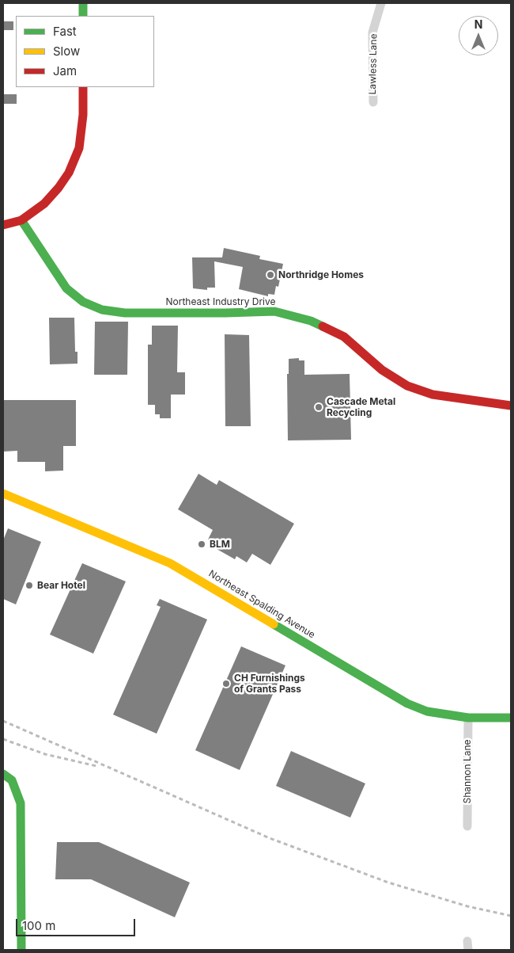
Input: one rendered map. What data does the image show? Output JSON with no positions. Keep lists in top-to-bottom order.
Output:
{
  "streets": {
    "street": [
      "Lawless Lane",
      "Northeast Industry Drive",
      "Northeast Spalding Avenue",
      "Shannon Lane"
    ]
  },
  "crossings": [
    ["Northeast Spalding Avenue", "Shannon Lane"]
  ],
  "places": [
    "Northridge Homes",
    "Cascade Metal Recycling",
    "BLM",
    "Bear Hotel",
    "CH Furnishings of Grants Pass"
  ],
  "legend": ["Fast", "Slow", "Jam"],
  "scale_bar": "100 m",
  "north": "top"
}
